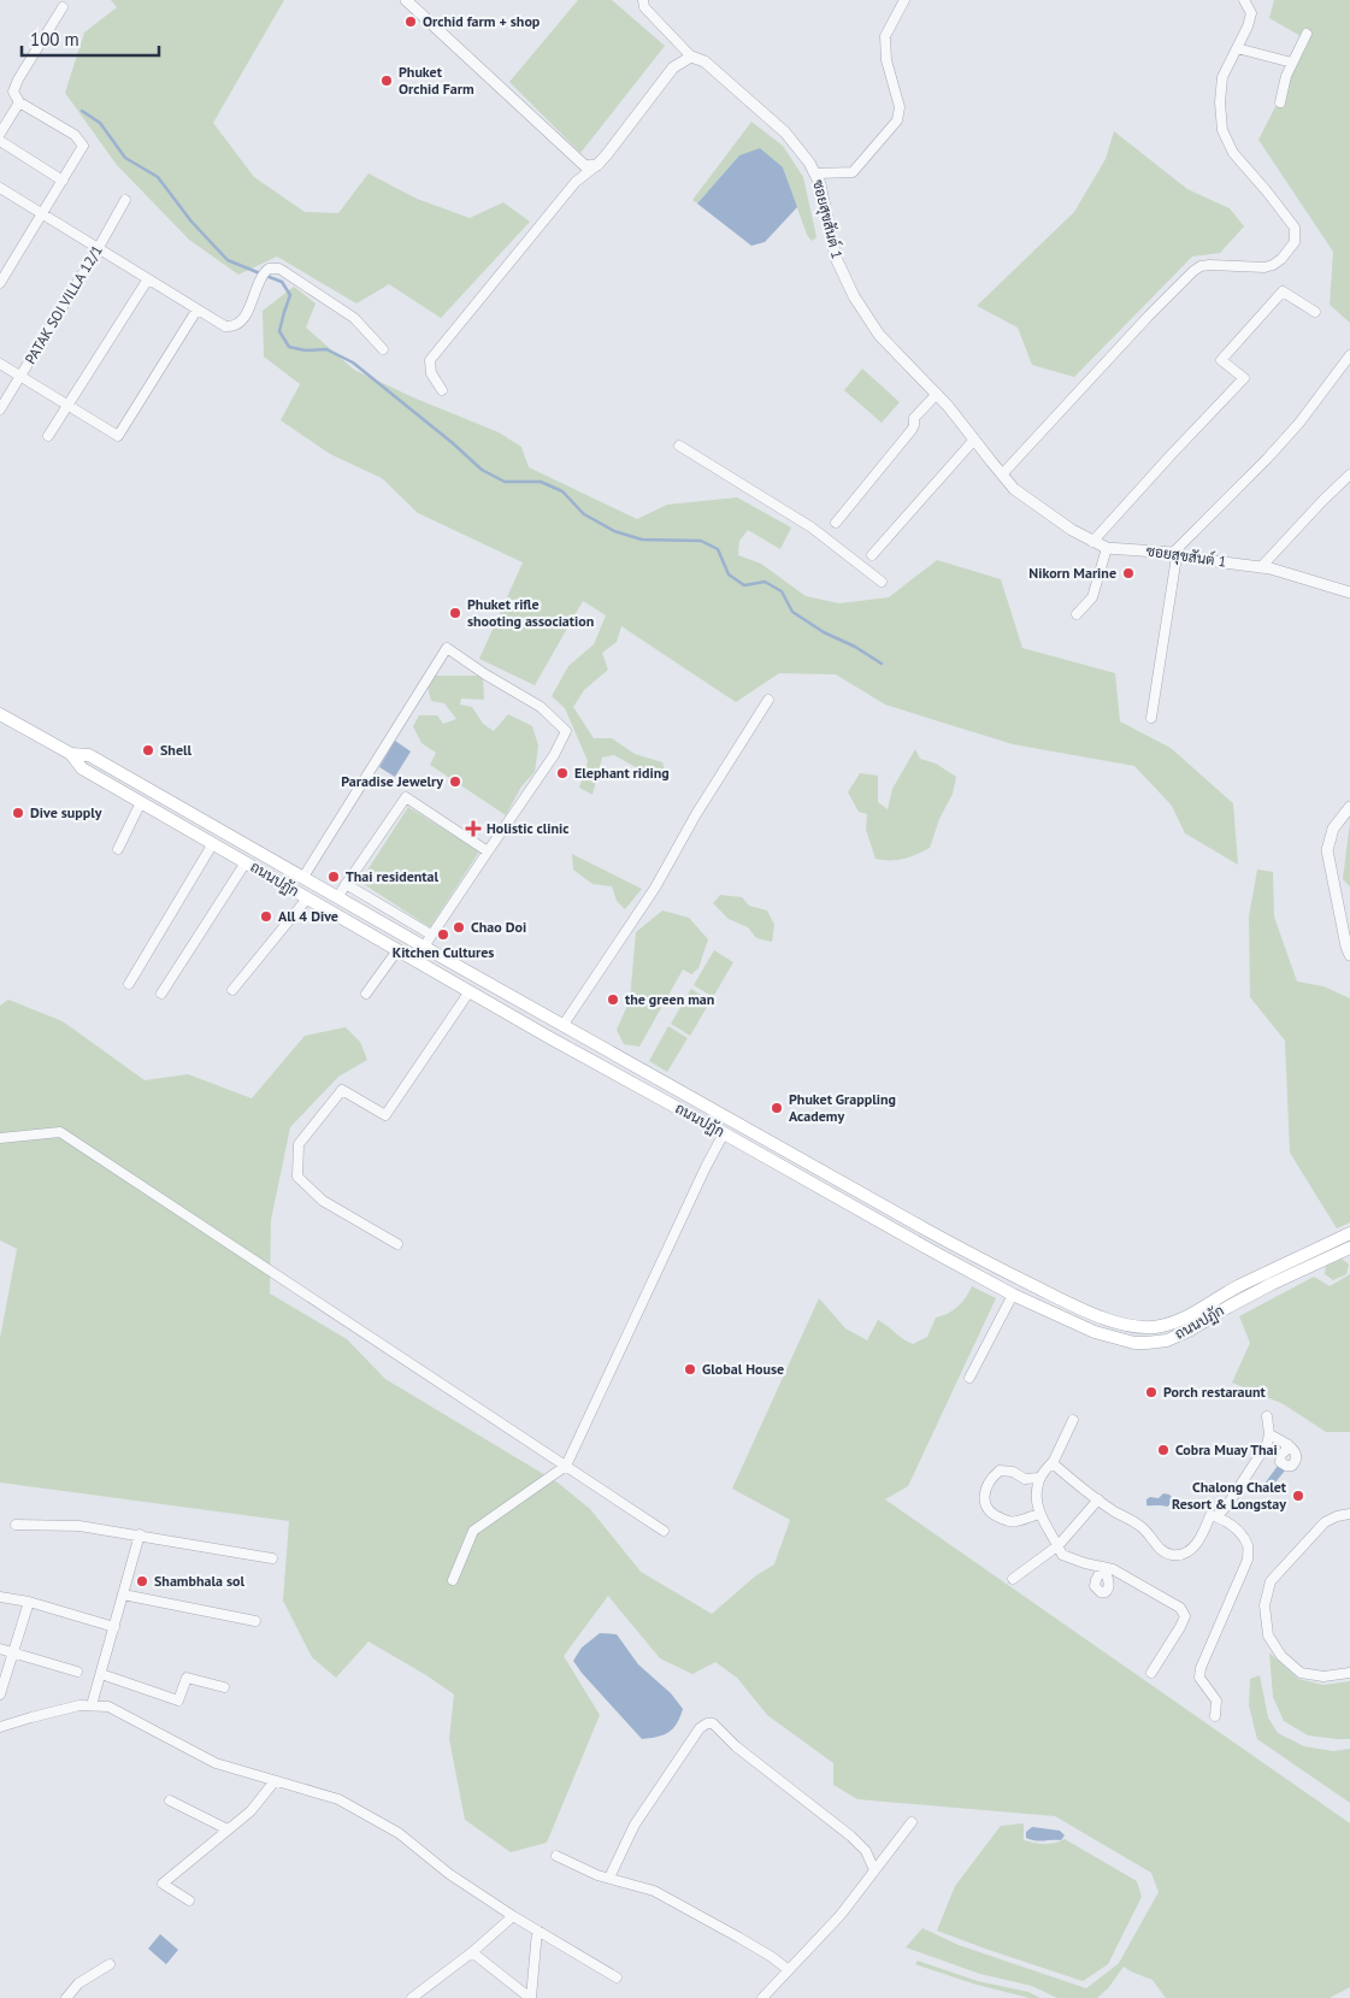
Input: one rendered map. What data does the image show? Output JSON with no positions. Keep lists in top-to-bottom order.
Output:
{
  "streets": {
    "main road": ["ถนนปฏัก"],
    "street": ["ซอยสุขสันต์ 1", "PATAK SOI VILLA 12/1"]
  },
  "places": {
    "other": [
      "Orchid farm + shop",
      "Phuket Orchid Farm",
      "Nikorn Marine",
      "Phuket rifle shooting association",
      "Shell",
      "Elephant riding",
      "Paradise Jewelry",
      "Dive supply",
      "Thai residental",
      "All 4 Dive",
      "Chao Doi",
      "Kitchen Cultures",
      "the green man",
      "Phuket Grappling Academy",
      "Global House",
      "Porch restaraunt",
      "Cobra Muay Thai",
      "Chalong Chalet Resort & Longstay",
      "Shambhala sol"
    ],
    "health": ["Holistic clinic"]
  },
  "scale_bar": "100 m"
}
